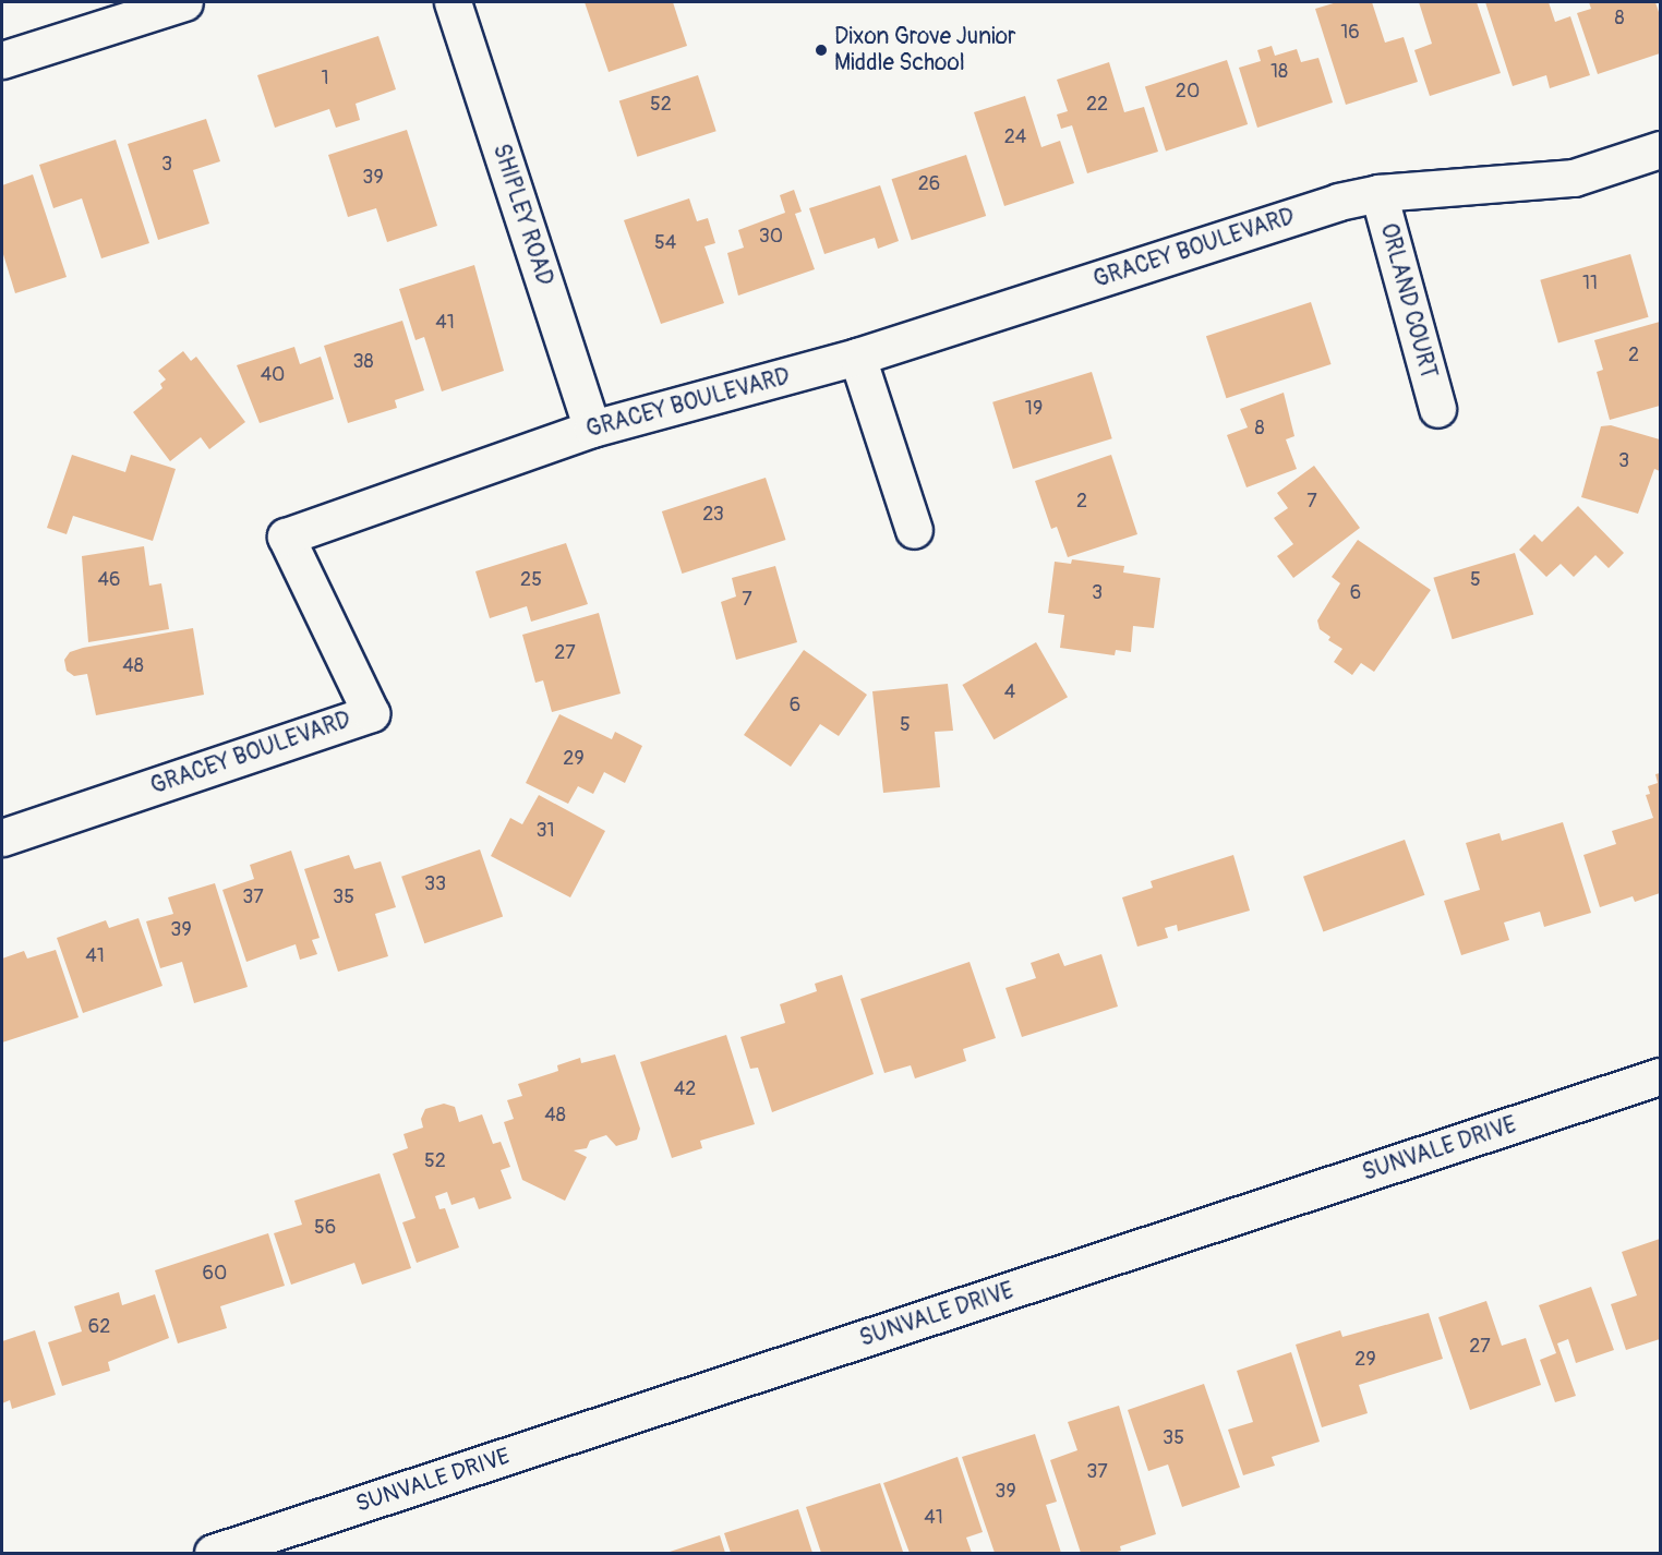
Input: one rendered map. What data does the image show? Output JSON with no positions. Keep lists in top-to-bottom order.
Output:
{
  "streets": {
    "street": [
      "SHIPLEY ROAD",
      "GRACEY BOULEVARD",
      "ORLAND COURT",
      "SUNVALE DRIVE"
    ]
  },
  "crossings": [
    ["SHIPLEY ROAD", "GRACEY BOULEVARD"],
    ["GRACEY BOULEVARD", "ORLAND COURT"]
  ],
  "places": ["Dixon Grove Junior Middle School"],
  "house_numbers": [
    "8",
    "16",
    "18",
    "1",
    "20",
    "52",
    "22",
    "24",
    "3",
    "39",
    "26",
    "30",
    "54",
    "11",
    "41",
    "2",
    "38",
    "40",
    "19",
    "8",
    "3",
    "2",
    "7",
    "23",
    "46",
    "25",
    "5",
    "3",
    "6",
    "7",
    "27",
    "48",
    "4",
    "6",
    "5",
    "29",
    "31",
    "33",
    "37",
    "35",
    "39",
    "41",
    "42",
    "48",
    "52",
    "56",
    "60",
    "62",
    "27",
    "29",
    "35",
    "37",
    "39",
    "41"
  ]
}
